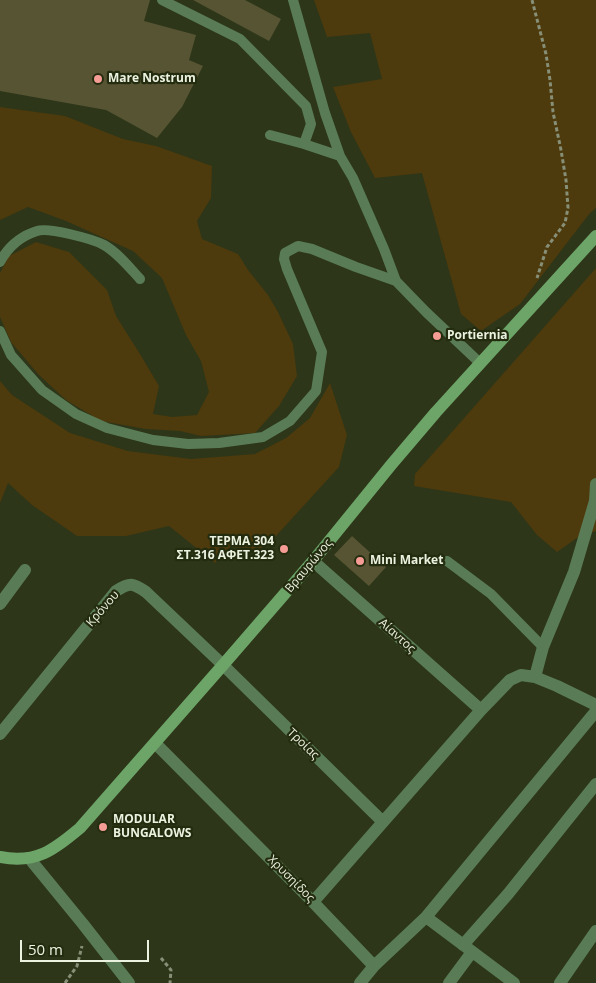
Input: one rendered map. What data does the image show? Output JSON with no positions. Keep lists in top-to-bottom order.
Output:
{
  "streets": {
    "main road": ["Βραυρώνος"],
    "street": [
      "Κρόνου",
      "Αίαντος",
      "Τροίας",
      "Χρυσηίδος"
    ]
  },
  "crossings": [
    ["Βραυρώνος", "Κρόνου"],
    ["Βραυρώνος", "Αίαντος"],
    ["Βραυρώνος", "Τροίας"],
    ["Βραυρώνος", "Χρυσηίδος"],
    ["Κρόνου", "Τροίας"]
  ],
  "places": [
    "Mare Nostrum",
    "Portiernia",
    "ΤΕΡΜΑ 304 ΣΤ.316 ΑΦΕΤ.323",
    "Mini Market",
    "MODULAR BUNGALOWS"
  ],
  "scale_bar": "50 m"
}
